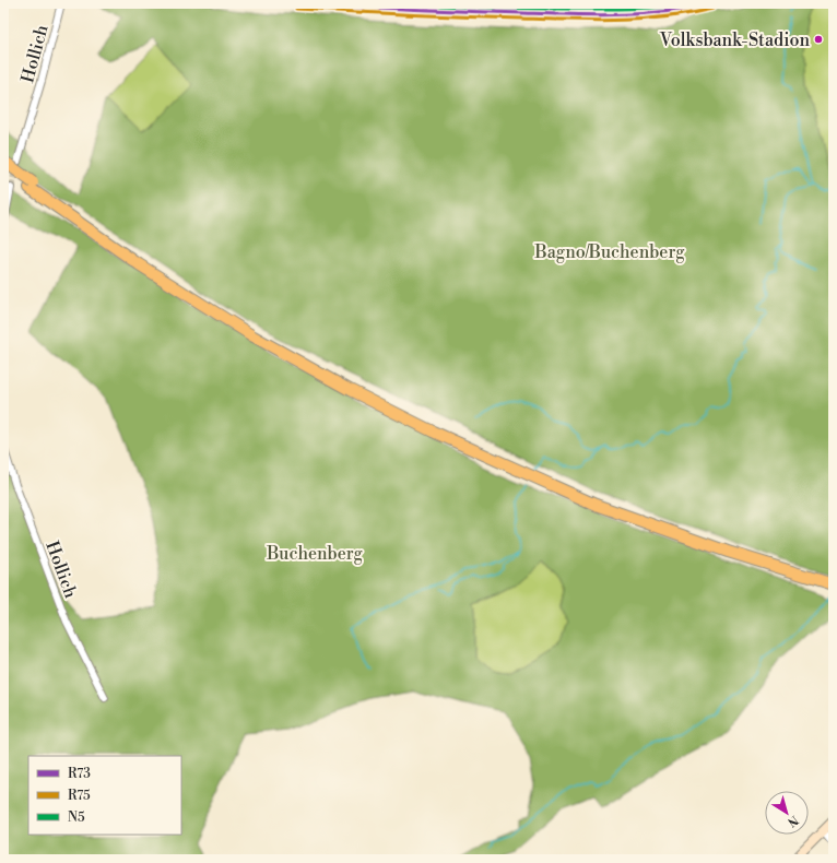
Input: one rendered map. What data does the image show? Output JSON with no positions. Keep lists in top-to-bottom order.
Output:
{
  "streets": {
    "street": ["Hollich"]
  },
  "parks": ["Bagno/Buchenberg", "Buchenberg"],
  "places": ["Volksbank-Stadion"],
  "lines": ["transit line R73", "transit line N5", "transit line R75"],
  "legend": ["R73", "R75", "N5"],
  "north": "bottom right"
}
